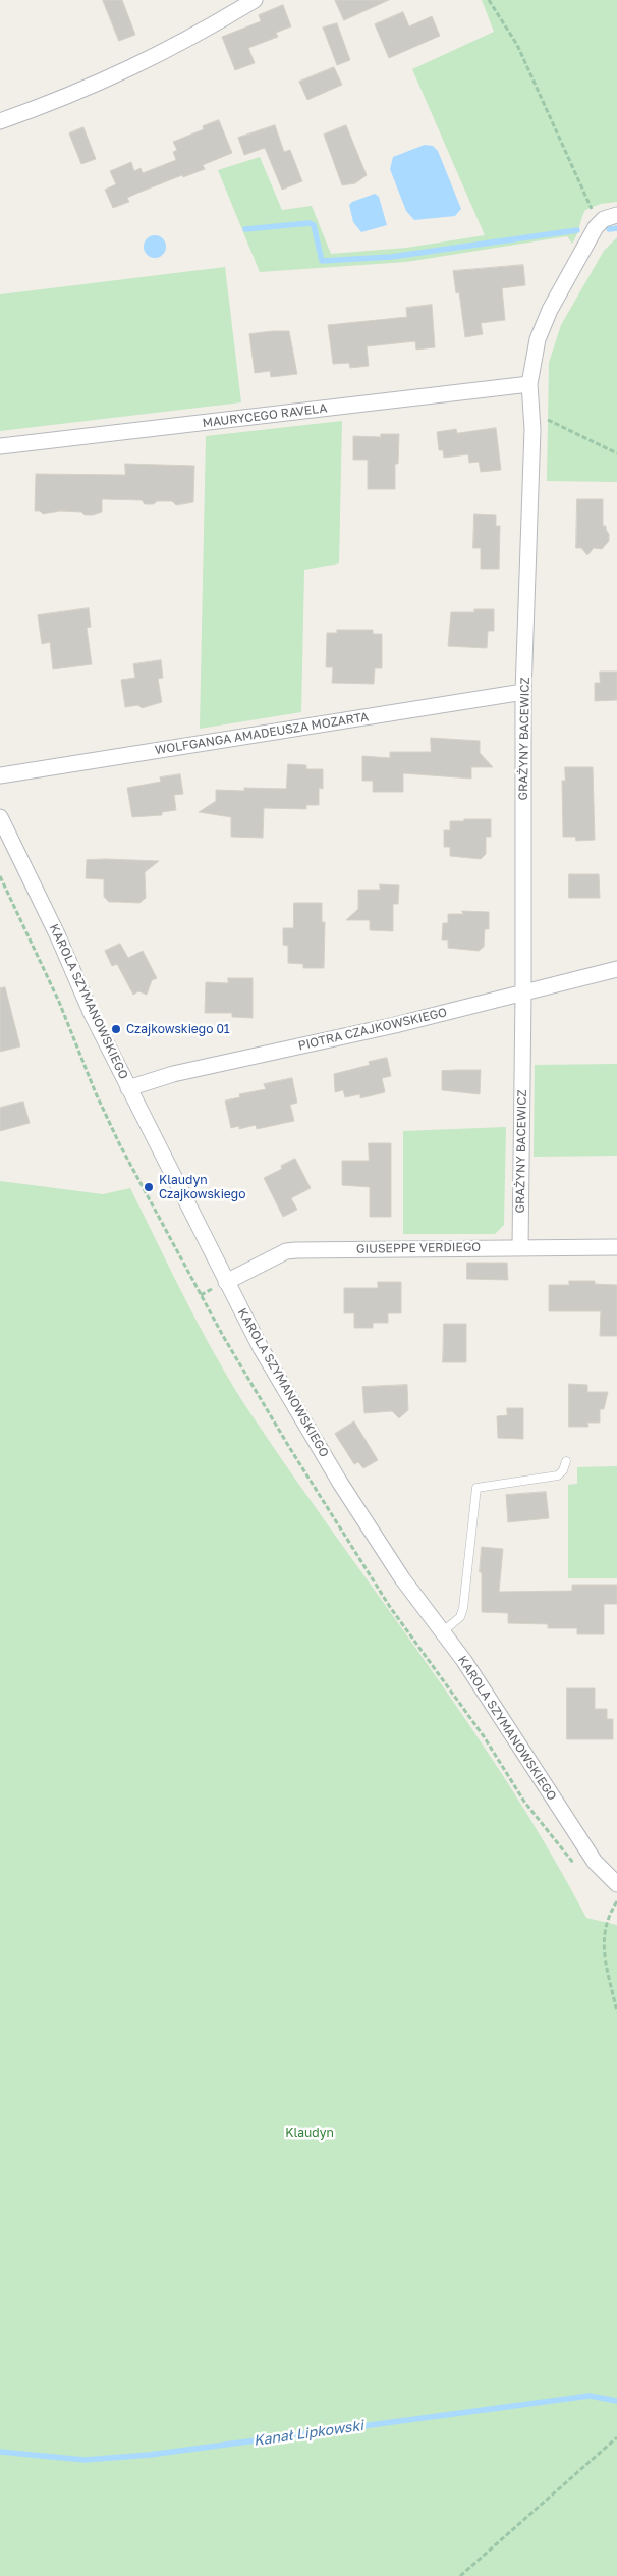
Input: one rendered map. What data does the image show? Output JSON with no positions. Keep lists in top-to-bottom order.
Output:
{
  "streets": {
    "street": [
      "MAURYCEGO RAVELA",
      "WOLFGANGA AMADEUSZA MOZARTA",
      "GRAŻYNY BACEWICZ",
      "KAROLA SZYMANOWSKIEGO",
      "PIOTRA CZAJKOWSKIEGO",
      "GIUSEPPE VERDIEGO"
    ]
  },
  "crossings": [
    ["MAURYCEGO RAVELA", "GRAŻYNY BACEWICZ"],
    ["WOLFGANGA AMADEUSZA MOZARTA", "GRAŻYNY BACEWICZ"],
    ["GRAŻYNY BACEWICZ", "PIOTRA CZAJKOWSKIEGO"],
    ["GRAŻYNY BACEWICZ", "GIUSEPPE VERDIEGO"],
    ["KAROLA SZYMANOWSKIEGO", "PIOTRA CZAJKOWSKIEGO"],
    ["KAROLA SZYMANOWSKIEGO", "GIUSEPPE VERDIEGO"]
  ],
  "water": ["Kanał Lipkowski"],
  "parks": ["Klaudyn"],
  "places": ["Czajkowskiego 01", "Klaudyn Czajkowskiego"]
}
